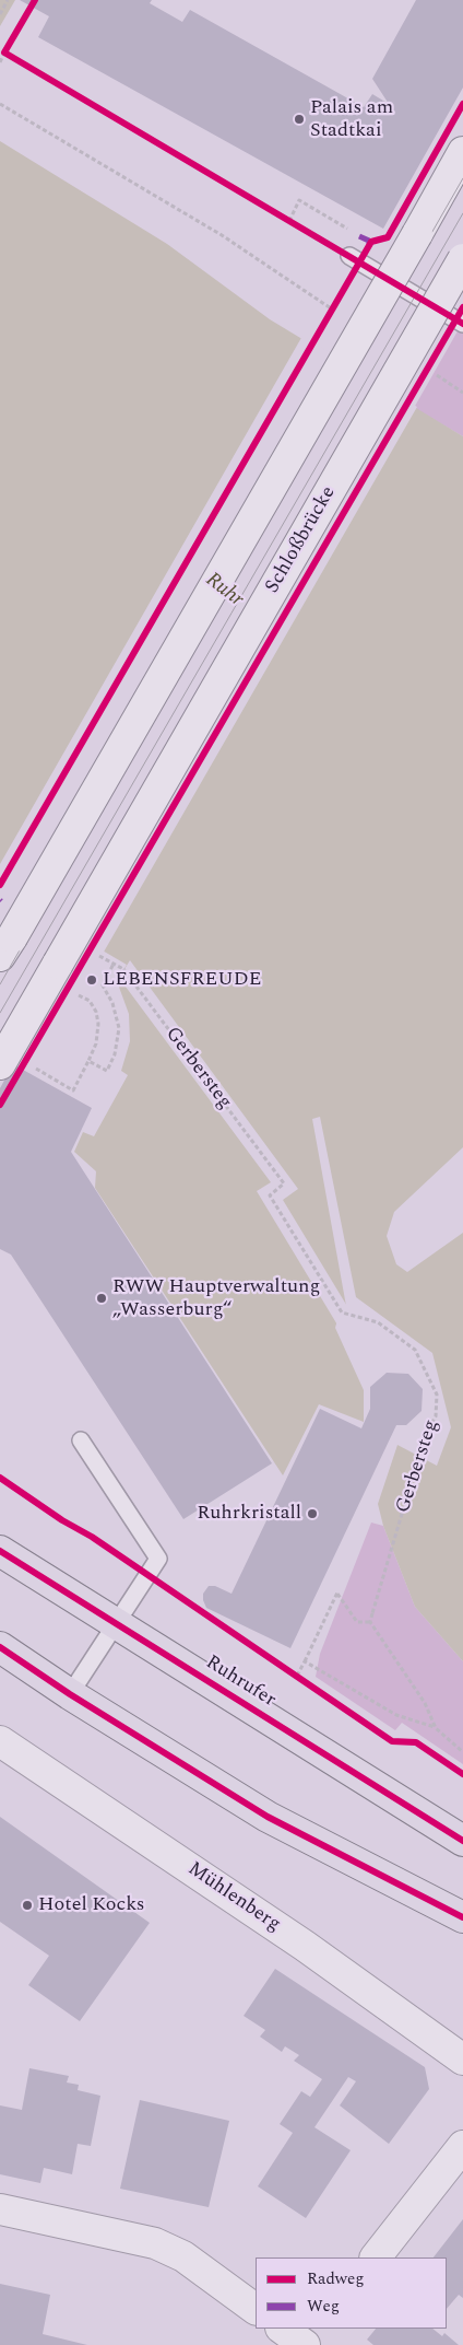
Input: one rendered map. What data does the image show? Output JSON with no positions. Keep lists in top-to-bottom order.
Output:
{
  "streets": {
    "main road": ["Schloßbrücke", "Ruhrufer", "Mühlenberg"],
    "path": ["Gerbersteg"]
  },
  "water": ["Ruhr"],
  "places": [
    "Palais am Stadtkai",
    "LEBENSFREUDE",
    "RWW Hauptverwaltung „Wasserburg“",
    "Ruhrkristall",
    "Hotel Kocks"
  ],
  "legend": ["Radweg", "Weg"]
}
